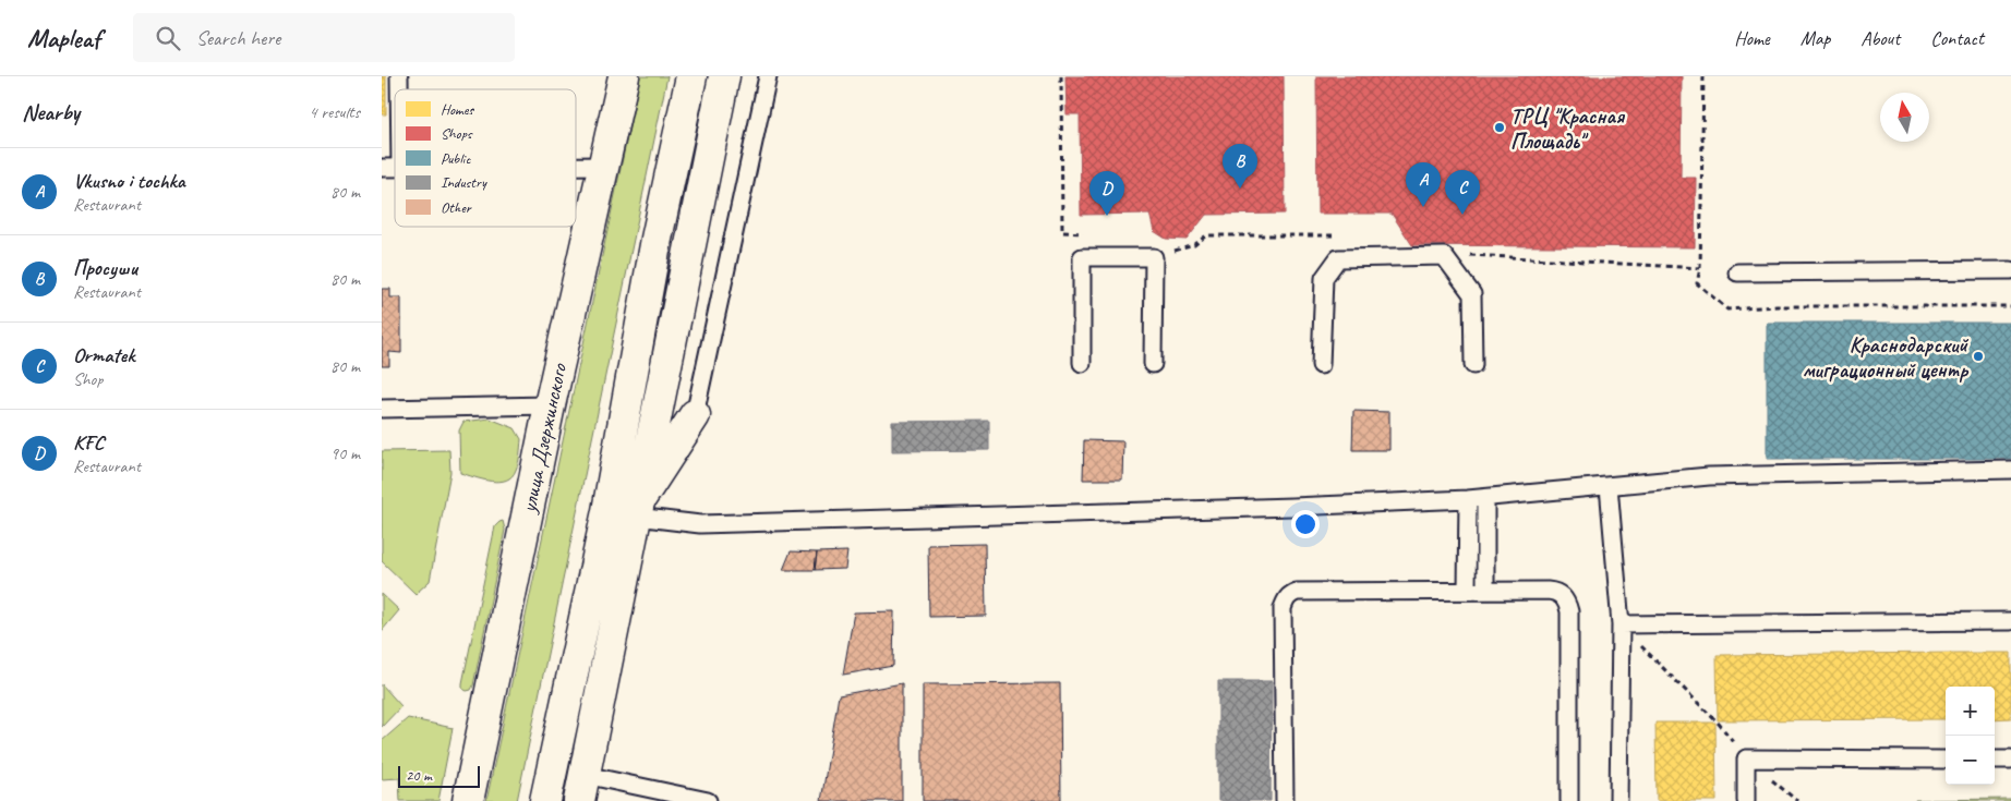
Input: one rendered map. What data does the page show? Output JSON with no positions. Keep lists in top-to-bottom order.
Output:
{
  "streets": {
    "main road": ["улица Дзержинского"]
  },
  "places": ["ТРЦ \"Красная Площадь\"", "Краснодарский миграционный центр"],
  "legend": [
    "Homes",
    "Shops",
    "Public",
    "Industry",
    "Other"
  ],
  "scale_bar": "20 m",
  "north": "top",
  "page": {
    "header": "Mapleaf",
    "search": "Search here",
    "nav": [
      "Home",
      "Map",
      "About",
      "Contact"
    ],
    "heading": ["Nearby", "4 results"],
    "pins": [
      "B",
      "A",
      "C",
      "D"
    ],
    "list": [
      {
        "mark": "A",
        "name": "Vkusno i tochka",
        "note": "Restaurant",
        "value": "80 m"
      },
      {
        "mark": "B",
        "name": "Просуши",
        "note": "Restaurant",
        "value": "80 m"
      },
      {
        "mark": "C",
        "name": "Ormatek",
        "note": "Shop",
        "value": "80 m"
      },
      {
        "mark": "D",
        "name": "KFC",
        "note": "Restaurant",
        "value": "90 m"
      }
    ],
    "map_buttons": ["+", "−"],
    "scale": "20 m"
  }
}
